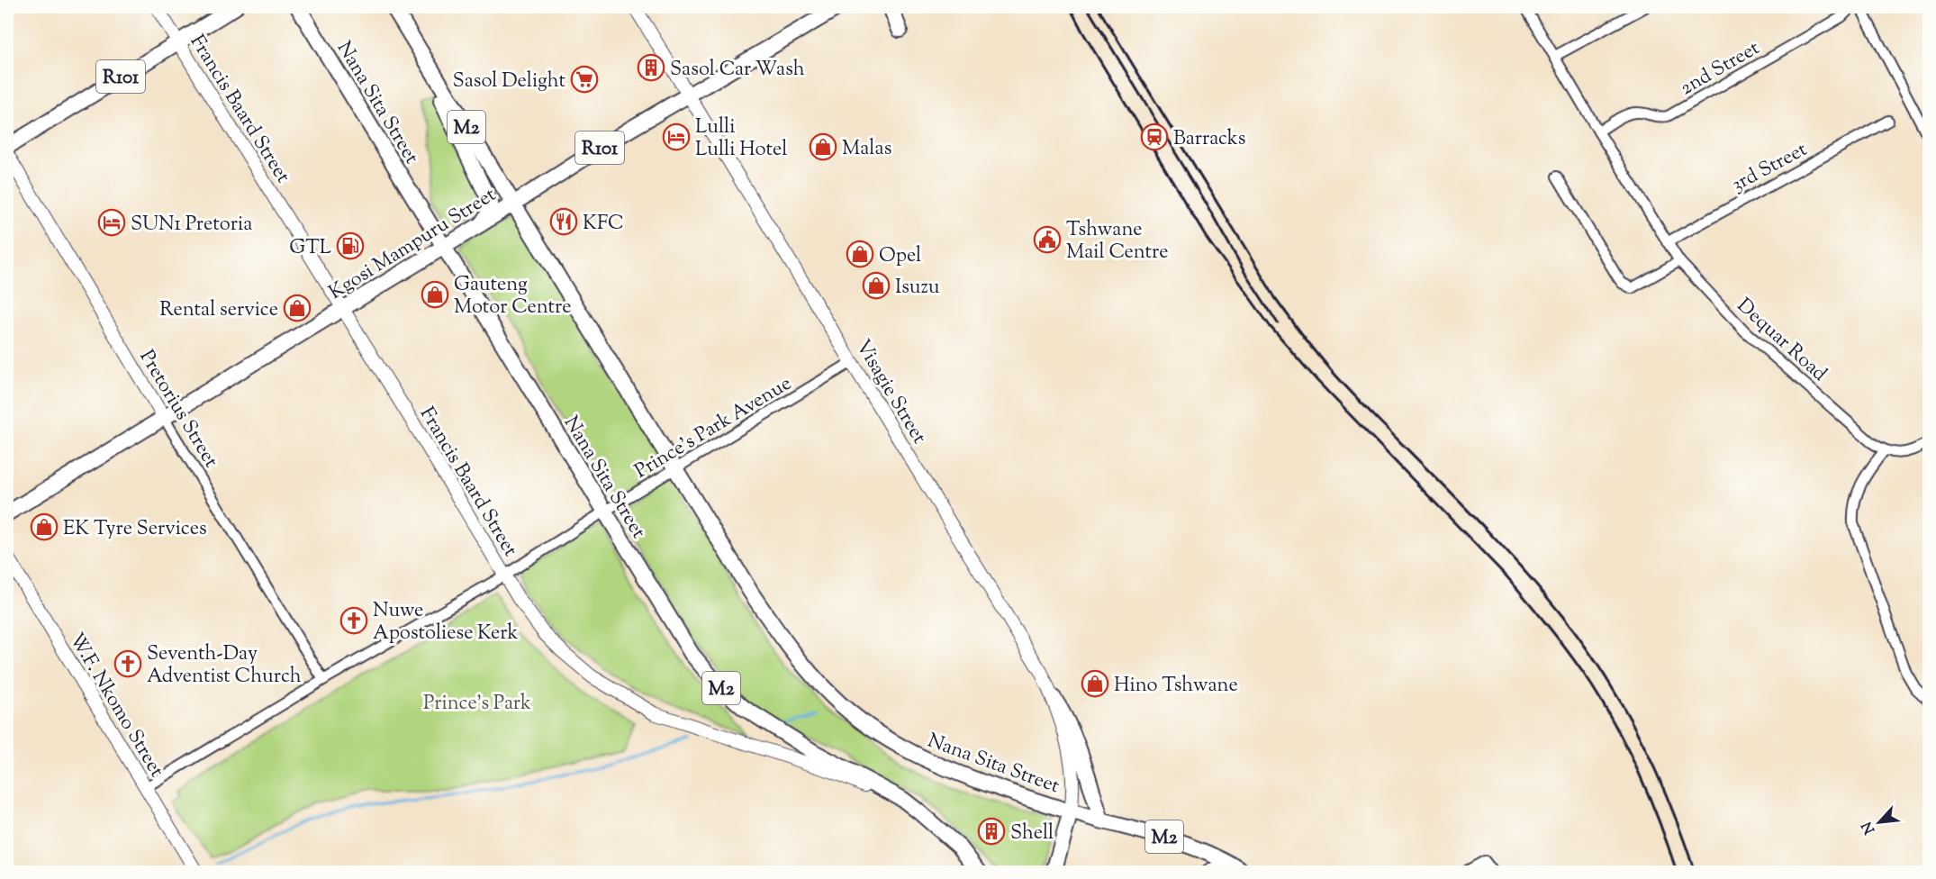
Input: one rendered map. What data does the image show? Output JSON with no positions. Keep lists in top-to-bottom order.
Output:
{
  "streets": {
    "main road": [
      "R101",
      "Nana Sita Street",
      "M2",
      "Kgosi Mampuru Street"
    ],
    "street": [
      "2nd Street",
      "Francis Baard Street",
      "3rd Street",
      "Dequar Road",
      "Visagie Street",
      "Pretorius Street",
      "Prince's Park Avenue",
      "W.F. Nkomo Street"
    ]
  },
  "crossings": [
    ["2nd Street", "Dequar Road"],
    ["R101", "Francis Baard Street"],
    ["Nana Sita Street", "Francis Baard Street"],
    ["Nana Sita Street", "M2"],
    ["Nana Sita Street", "Kgosi Mampuru Street"],
    ["Nana Sita Street", "Visagie Street"],
    ["Nana Sita Street", "Prince's Park Avenue"],
    ["Francis Baard Street", "Kgosi Mampuru Street"],
    ["Francis Baard Street", "Prince's Park Avenue"],
    ["M2", "Visagie Street"],
    ["3rd Street", "Dequar Road"],
    ["Kgosi Mampuru Street", "Visagie Street"],
    ["Kgosi Mampuru Street", "Pretorius Street"],
    ["Visagie Street", "Prince's Park Avenue"],
    ["Pretorius Street", "Prince's Park Avenue"],
    ["Prince's Park Avenue", "W.F. Nkomo Street"]
  ],
  "parks": ["Prince's Park"],
  "places": {
    "building": ["Sasol Car Wash", "Shell"],
    "supermarket": ["Sasol Delight"],
    "hotel": ["Lulli Lulli Hotel", "SUN1 Pretoria"],
    "station": ["Barracks"],
    "shop": [
      "Malas",
      "Opel",
      "Isuzu",
      "Gauteng Motor Centre",
      "Rental service",
      "EK Tyre Services",
      "Hino Tshwane"
    ],
    "restaurant": ["KFC"],
    "public building": ["Tshwane Mail Centre"],
    "fuel station": ["GTL"],
    "church": ["Nuwe Apostoliese Kerk", "Seventh-Day Adventist Church"]
  },
  "north": "bottom left"
}
